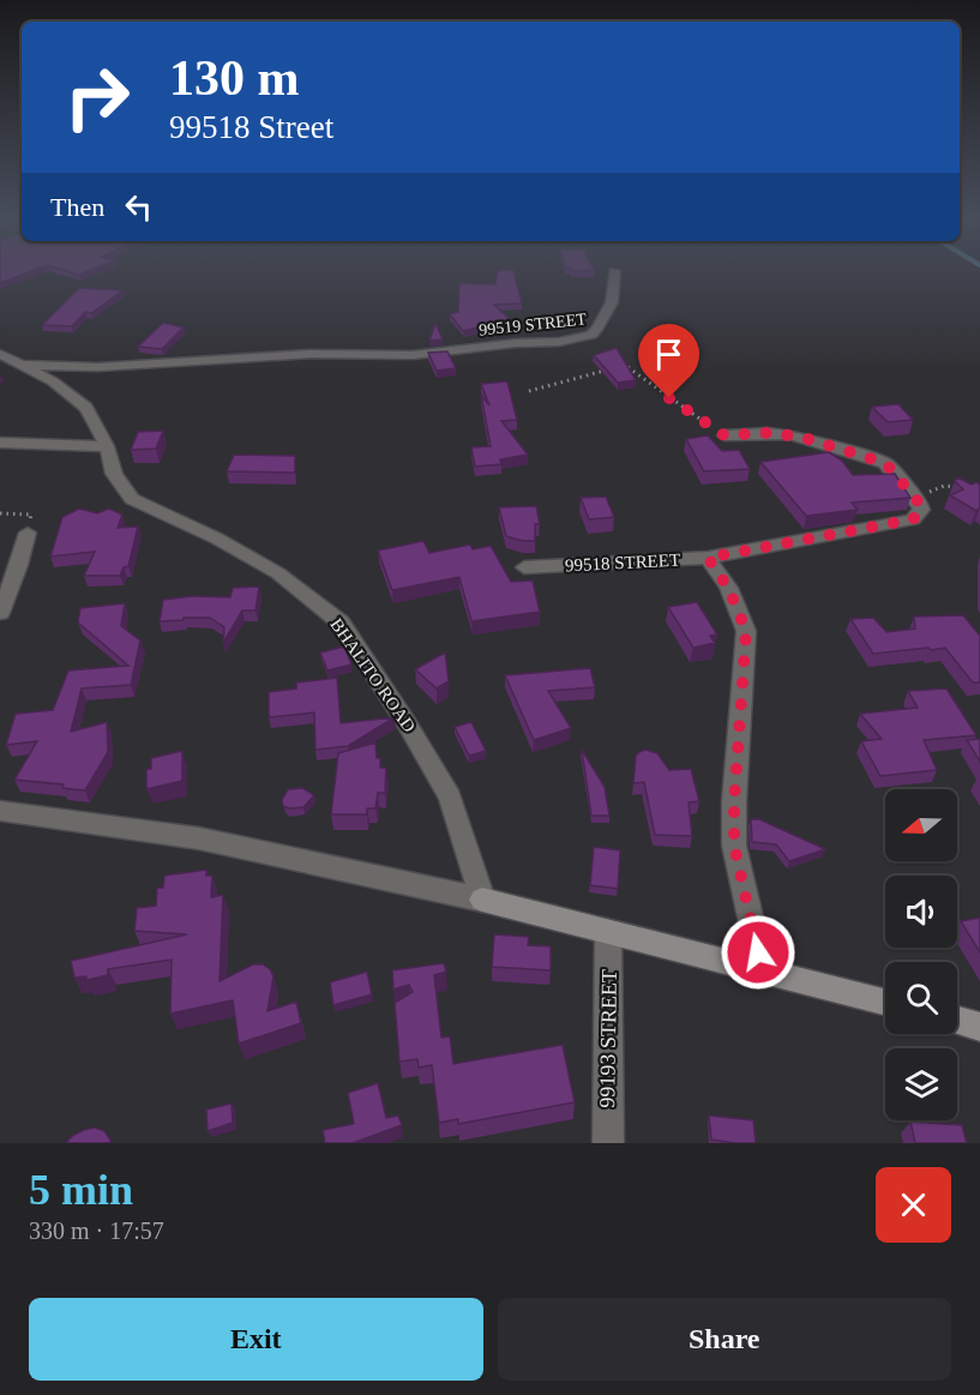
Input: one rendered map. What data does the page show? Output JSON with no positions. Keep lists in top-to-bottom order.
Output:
{
  "streets": {
    "street": [
      "99519 STREET",
      "99518 STREET",
      "BHALITO ROAD",
      "99193 STREET"
    ]
  },
  "crossings": [
    ["99519 STREET", "BHALITO ROAD"]
  ],
  "north": "left",
  "page": {
    "turn": ["130 m", "99518 Street"],
    "then": "Then",
    "heading": ["5 min", "330 m · 17:57"],
    "buttons": ["Exit", "Share"]
  }
}
